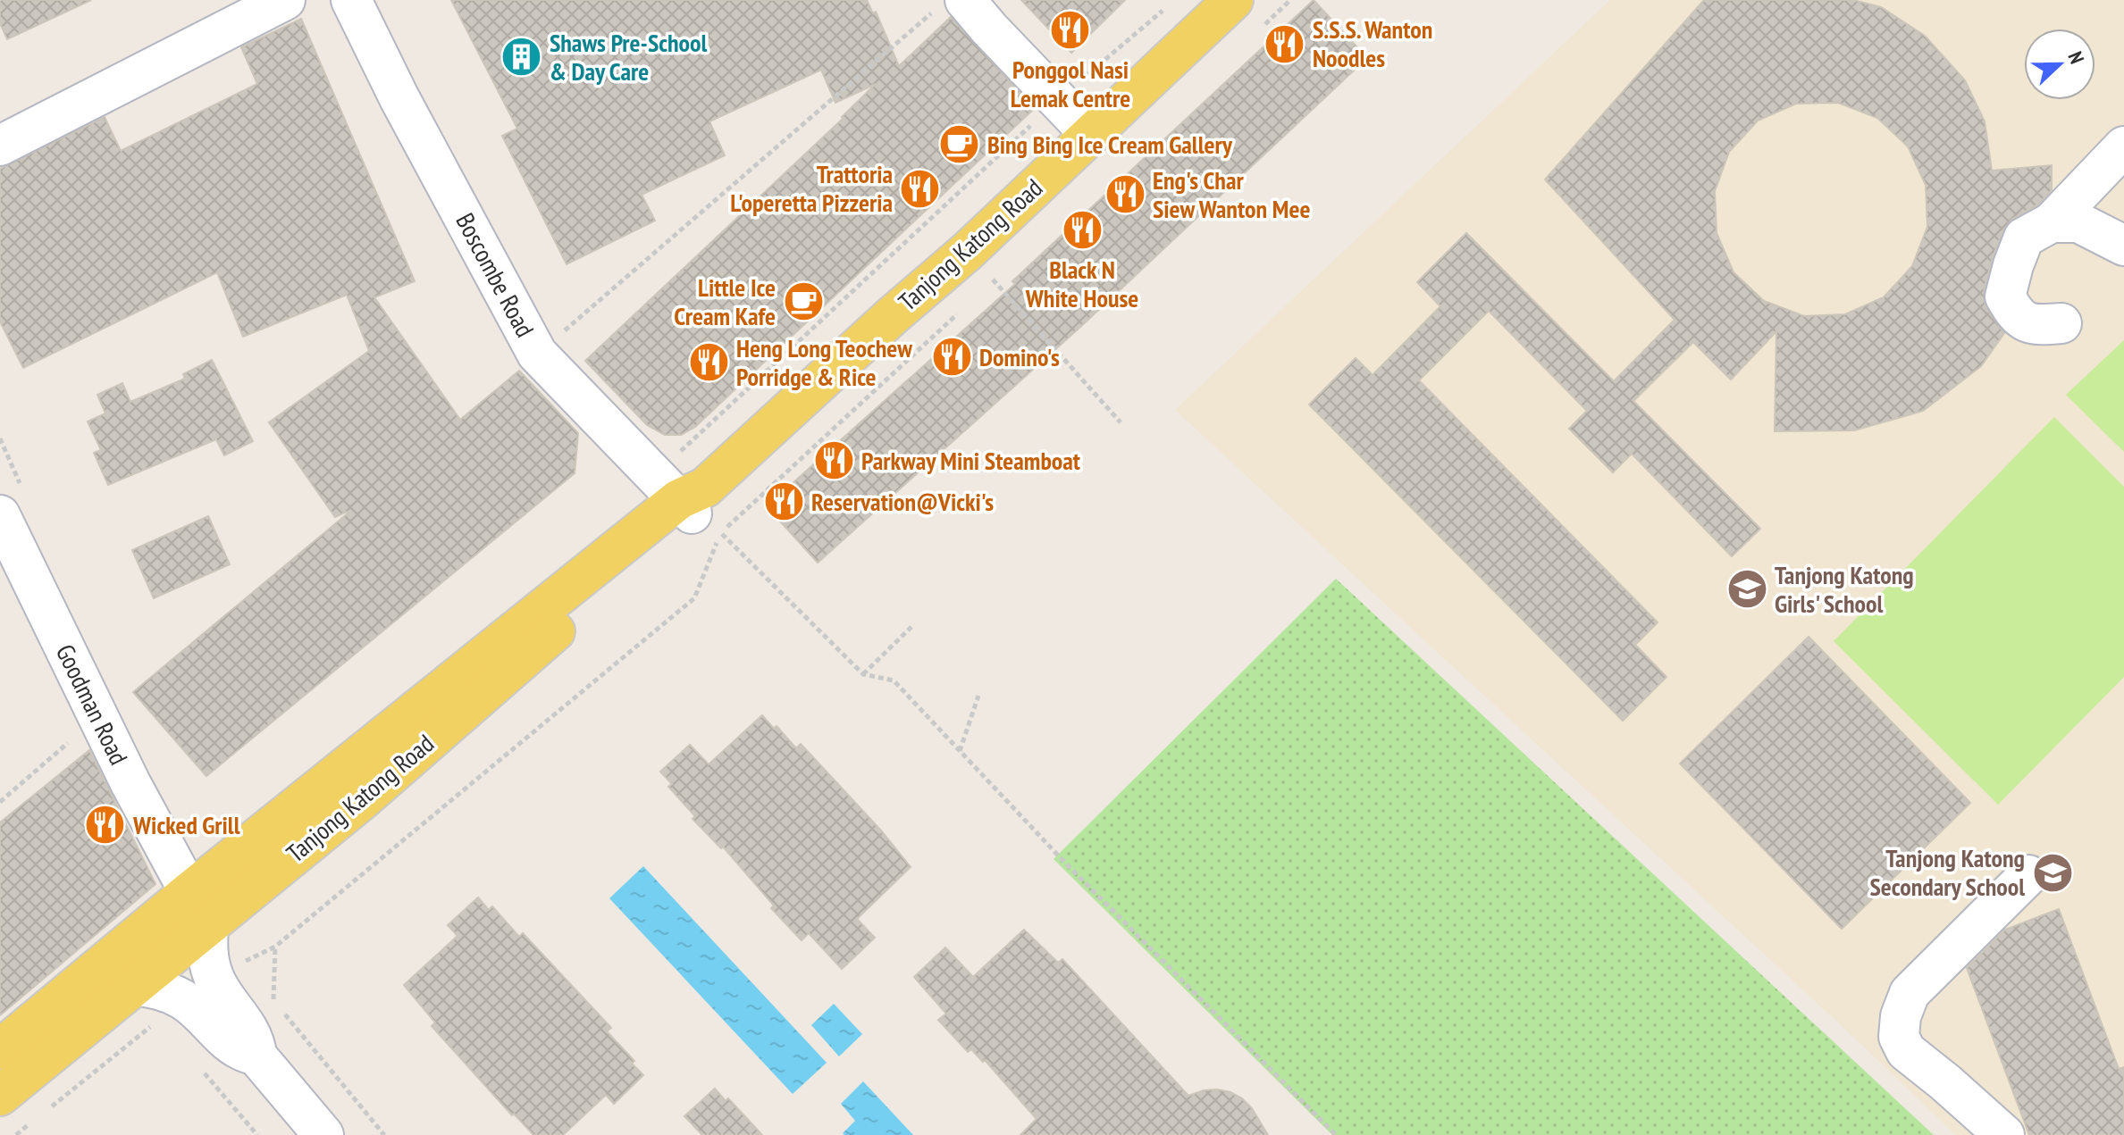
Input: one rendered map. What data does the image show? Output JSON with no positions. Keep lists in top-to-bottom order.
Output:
{
  "streets": {
    "main road": ["Tanjong Katong Road"],
    "street": ["Boscombe Road", "Goodman Road"]
  },
  "crossings": [
    ["Tanjong Katong Road", "Boscombe Road"],
    ["Tanjong Katong Road", "Goodman Road"]
  ],
  "places": {
    "restaurant": [
      "Ponggol Nasi Lemak Centre",
      "S.S.S. Wanton Noodles",
      "Trattoria L'operetta Pizzeria",
      "Eng's Char Siew Wanton Mee",
      "Black N White House",
      "Domino's",
      "Heng Long Teochew Porridge & Rice",
      "Parkway Mini Steamboat",
      "Reservation@Vicki's",
      "Wicked Grill"
    ],
    "building": ["Shaws Pre-School & Day Care"],
    "cafe": ["Bing Bing Ice Cream Gallery", "Little Ice Cream Kafe"],
    "school or university": ["Tanjong Katong Girls' School", "Tanjong Katong Secondary School"]
  },
  "north": "right"
}
